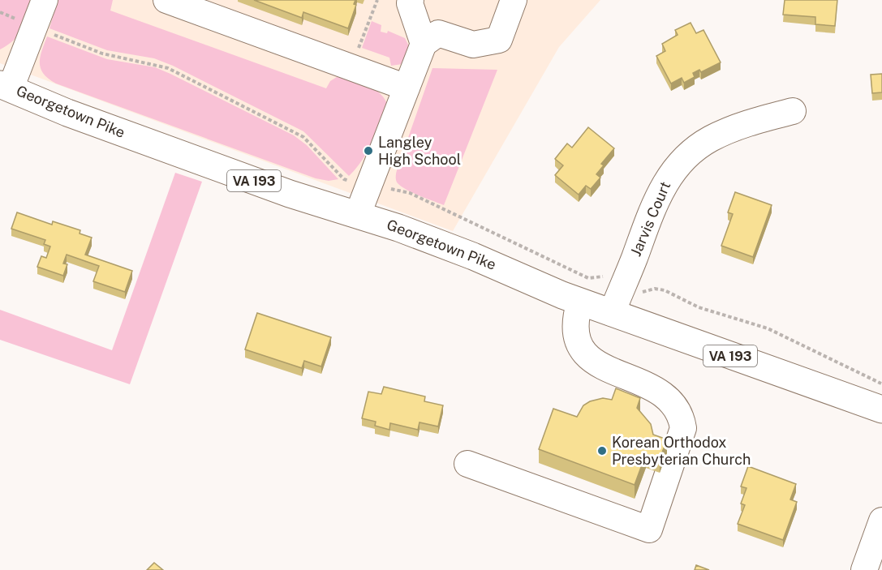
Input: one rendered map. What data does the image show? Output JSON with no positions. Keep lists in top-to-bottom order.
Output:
{
  "streets": {
    "main road": ["Georgetown Pike", "VA 193"],
    "street": ["Jarvis Court"]
  },
  "crossings": [
    ["Georgetown Pike", "Jarvis Court"]
  ],
  "places": ["Langley High School", "Korean Orthodox Presbyterian Church"]
}
